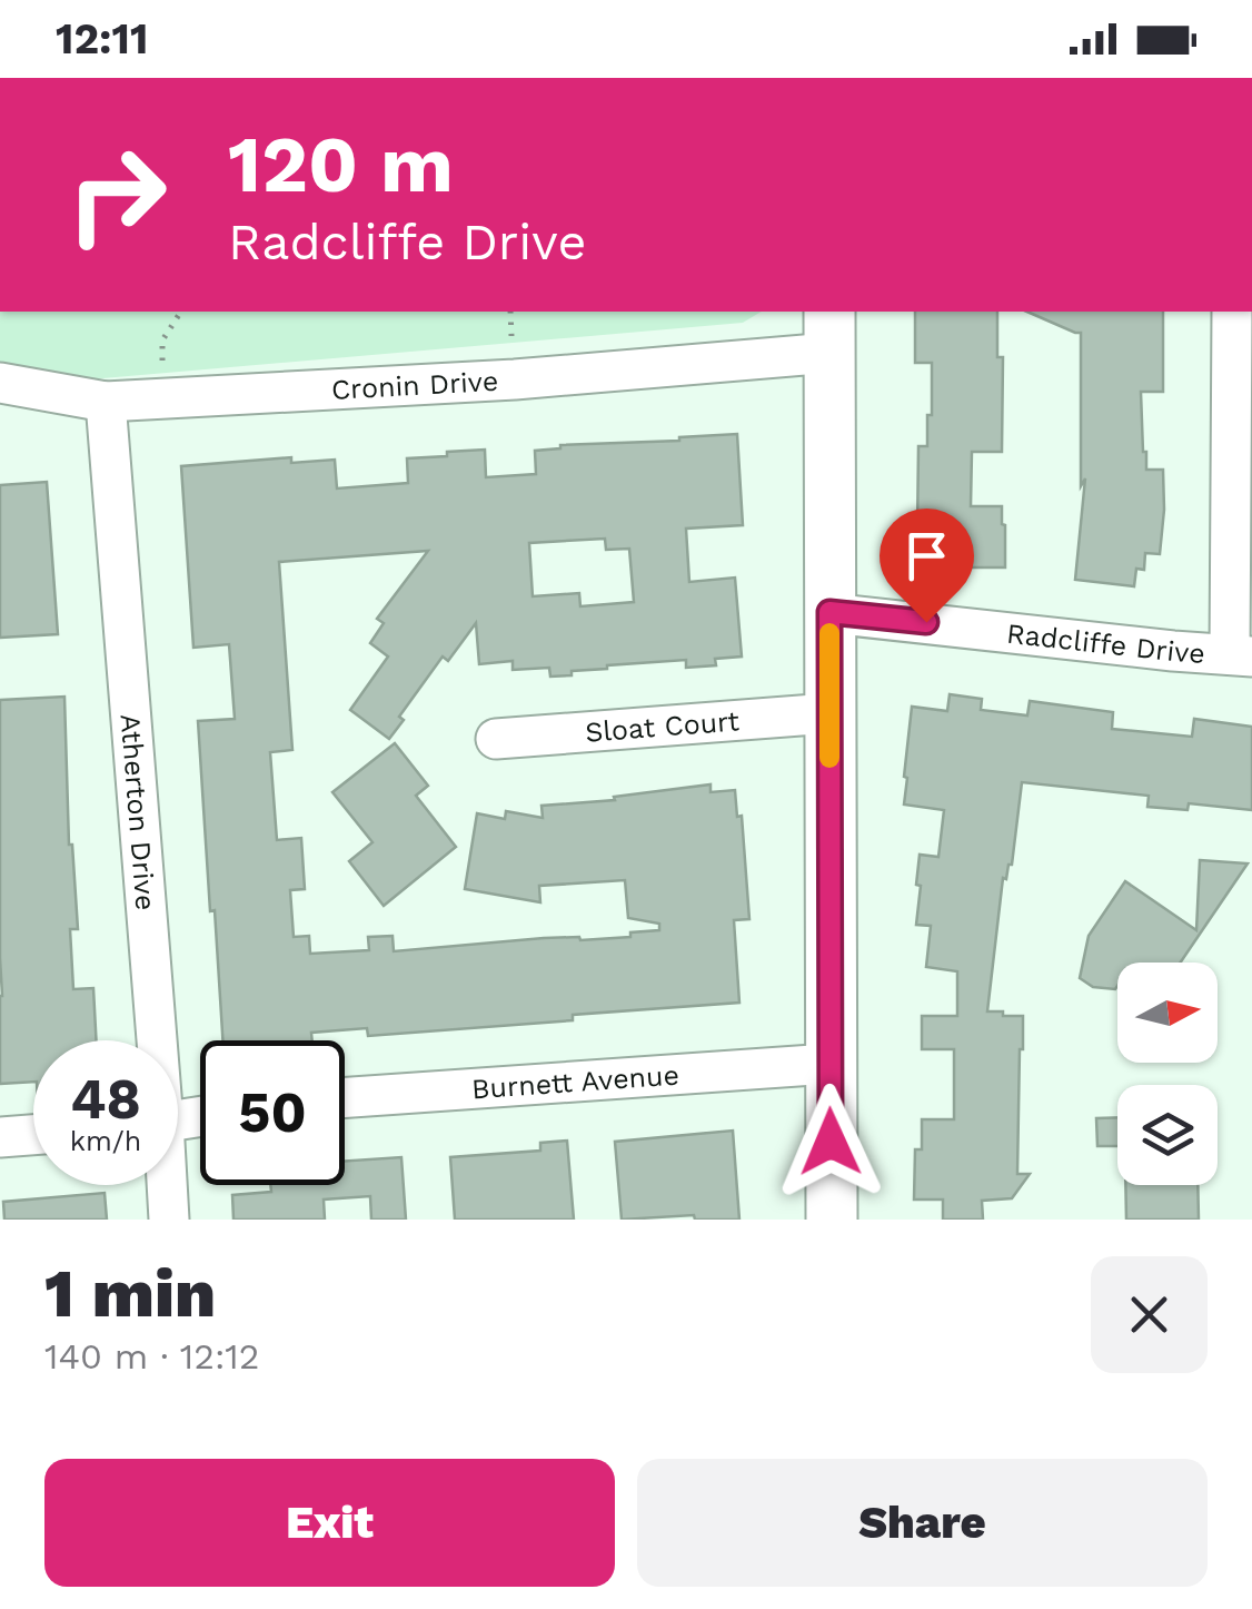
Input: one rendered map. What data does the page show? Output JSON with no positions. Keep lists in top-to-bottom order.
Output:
{
  "streets": {
    "street": [
      "Cronin Drive",
      "Radcliffe Drive",
      "Sloat Court",
      "Atherton Drive",
      "Burnett Avenue"
    ]
  },
  "crossings": [
    ["Cronin Drive", "Atherton Drive"]
  ],
  "north": "right",
  "page": {
    "status": "12:11",
    "turn": ["120 m", "Radcliffe Drive"],
    "speed": "48 km/h",
    "limit": "50",
    "heading": ["1 min", "140 m · 12:12"],
    "buttons": ["Exit", "Share"]
  }
}
